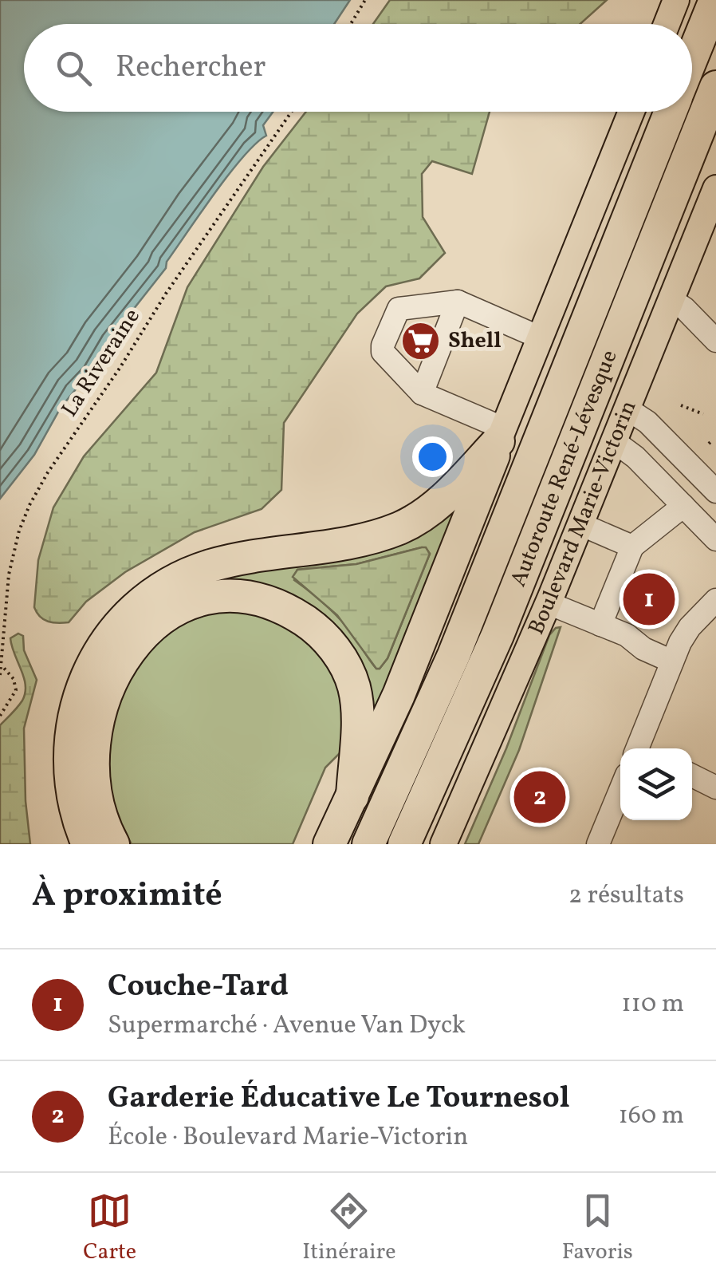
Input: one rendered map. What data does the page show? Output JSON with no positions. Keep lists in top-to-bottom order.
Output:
{
  "streets": {
    "highway": ["Autoroute René-Lévesque"],
    "main road": ["Boulevard Marie-Victorin"],
    "path": ["La Riveraine"]
  },
  "places": {
    "supermarket": ["Shell"]
  },
  "page": {
    "search": "Rechercher",
    "pins": ["1", "2"],
    "heading": ["À proximité", "2 résultats"],
    "list": [
      {
        "mark": "1",
        "name": "Couche-Tard",
        "note": "Supermarché · Avenue Van Dyck",
        "value": "110 m"
      },
      {
        "mark": "2",
        "name": "Garderie Éducative Le Tournesol",
        "note": "École · Boulevard Marie-Victorin",
        "value": "160 m"
      }
    ],
    "nav": ["Carte", "Itinéraire", "Favoris"]
  }
}
